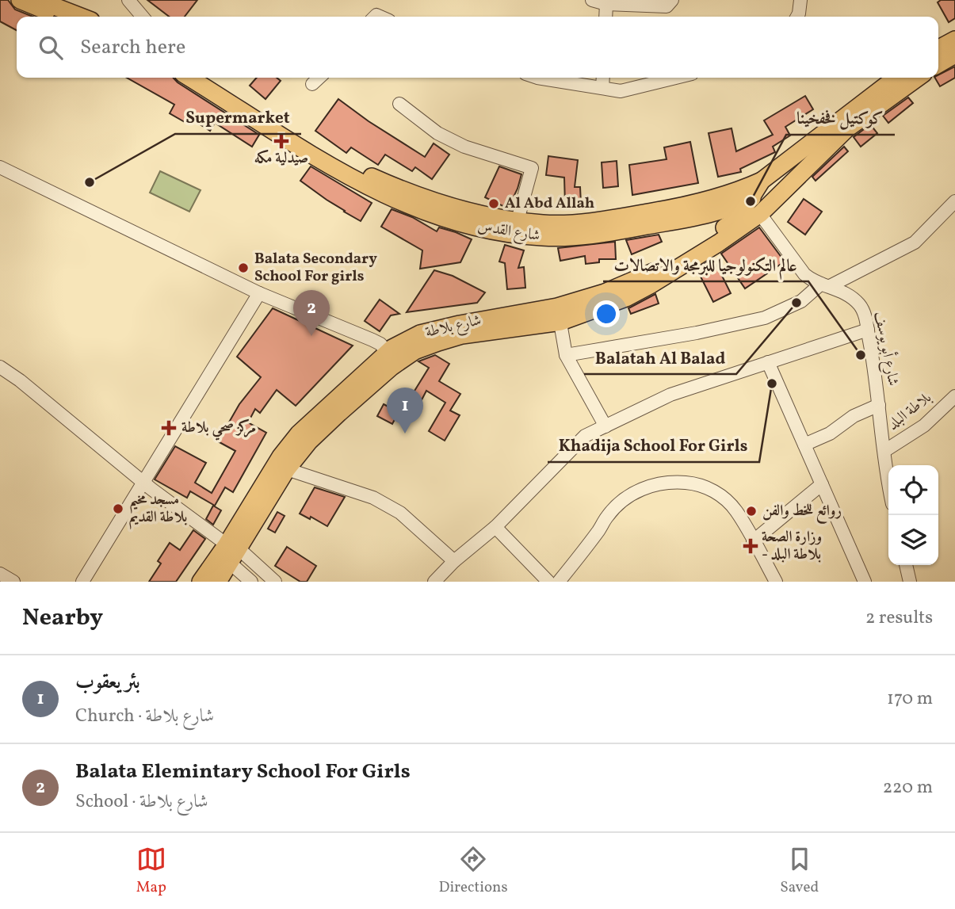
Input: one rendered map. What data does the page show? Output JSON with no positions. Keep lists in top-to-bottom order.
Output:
{
  "streets": {
    "main road": ["شارع القدس", "شارع بلاطة"],
    "street": ["شارع أبو يوسف", "بلاطة البلد"]
  },
  "crossings": [
    ["شارع القدس", "شارع بلاطة"],
    ["شارع بلاطة", "شارع أبو يوسف"],
    ["شارع أبو يوسف", "بلاطة البلد"]
  ],
  "places": {
    "health": ["صيدلية مكه", "مركز صحي بلاطة", "وزارة الصحة - بلاطة البلد"],
    "other": [
      "Supermarket",
      "كوكتيل فخفخينا",
      "Al Abd Allah",
      "Balata Secondary School For girls",
      "Balatah Al Balad",
      "عالم التكنولوجيا للبرمجة والاتصالات",
      "Khadija School For Girls",
      "مسجد مخيم بلاطة القديم",
      "روائع للخط والفن"
    ]
  },
  "page": {
    "search": "Search here",
    "pins": ["2", "1"],
    "heading": ["Nearby", "2 results"],
    "list": [
      {
        "mark": "1",
        "name": "بئر يعقوب",
        "note": "Church · شارع بلاطة",
        "value": "170 m"
      },
      {
        "mark": "2",
        "name": "Balata Elemintary School For Girls",
        "note": "School · شارع بلاطة",
        "value": "220 m"
      }
    ],
    "nav": ["Map", "Directions", "Saved"]
  }
}
